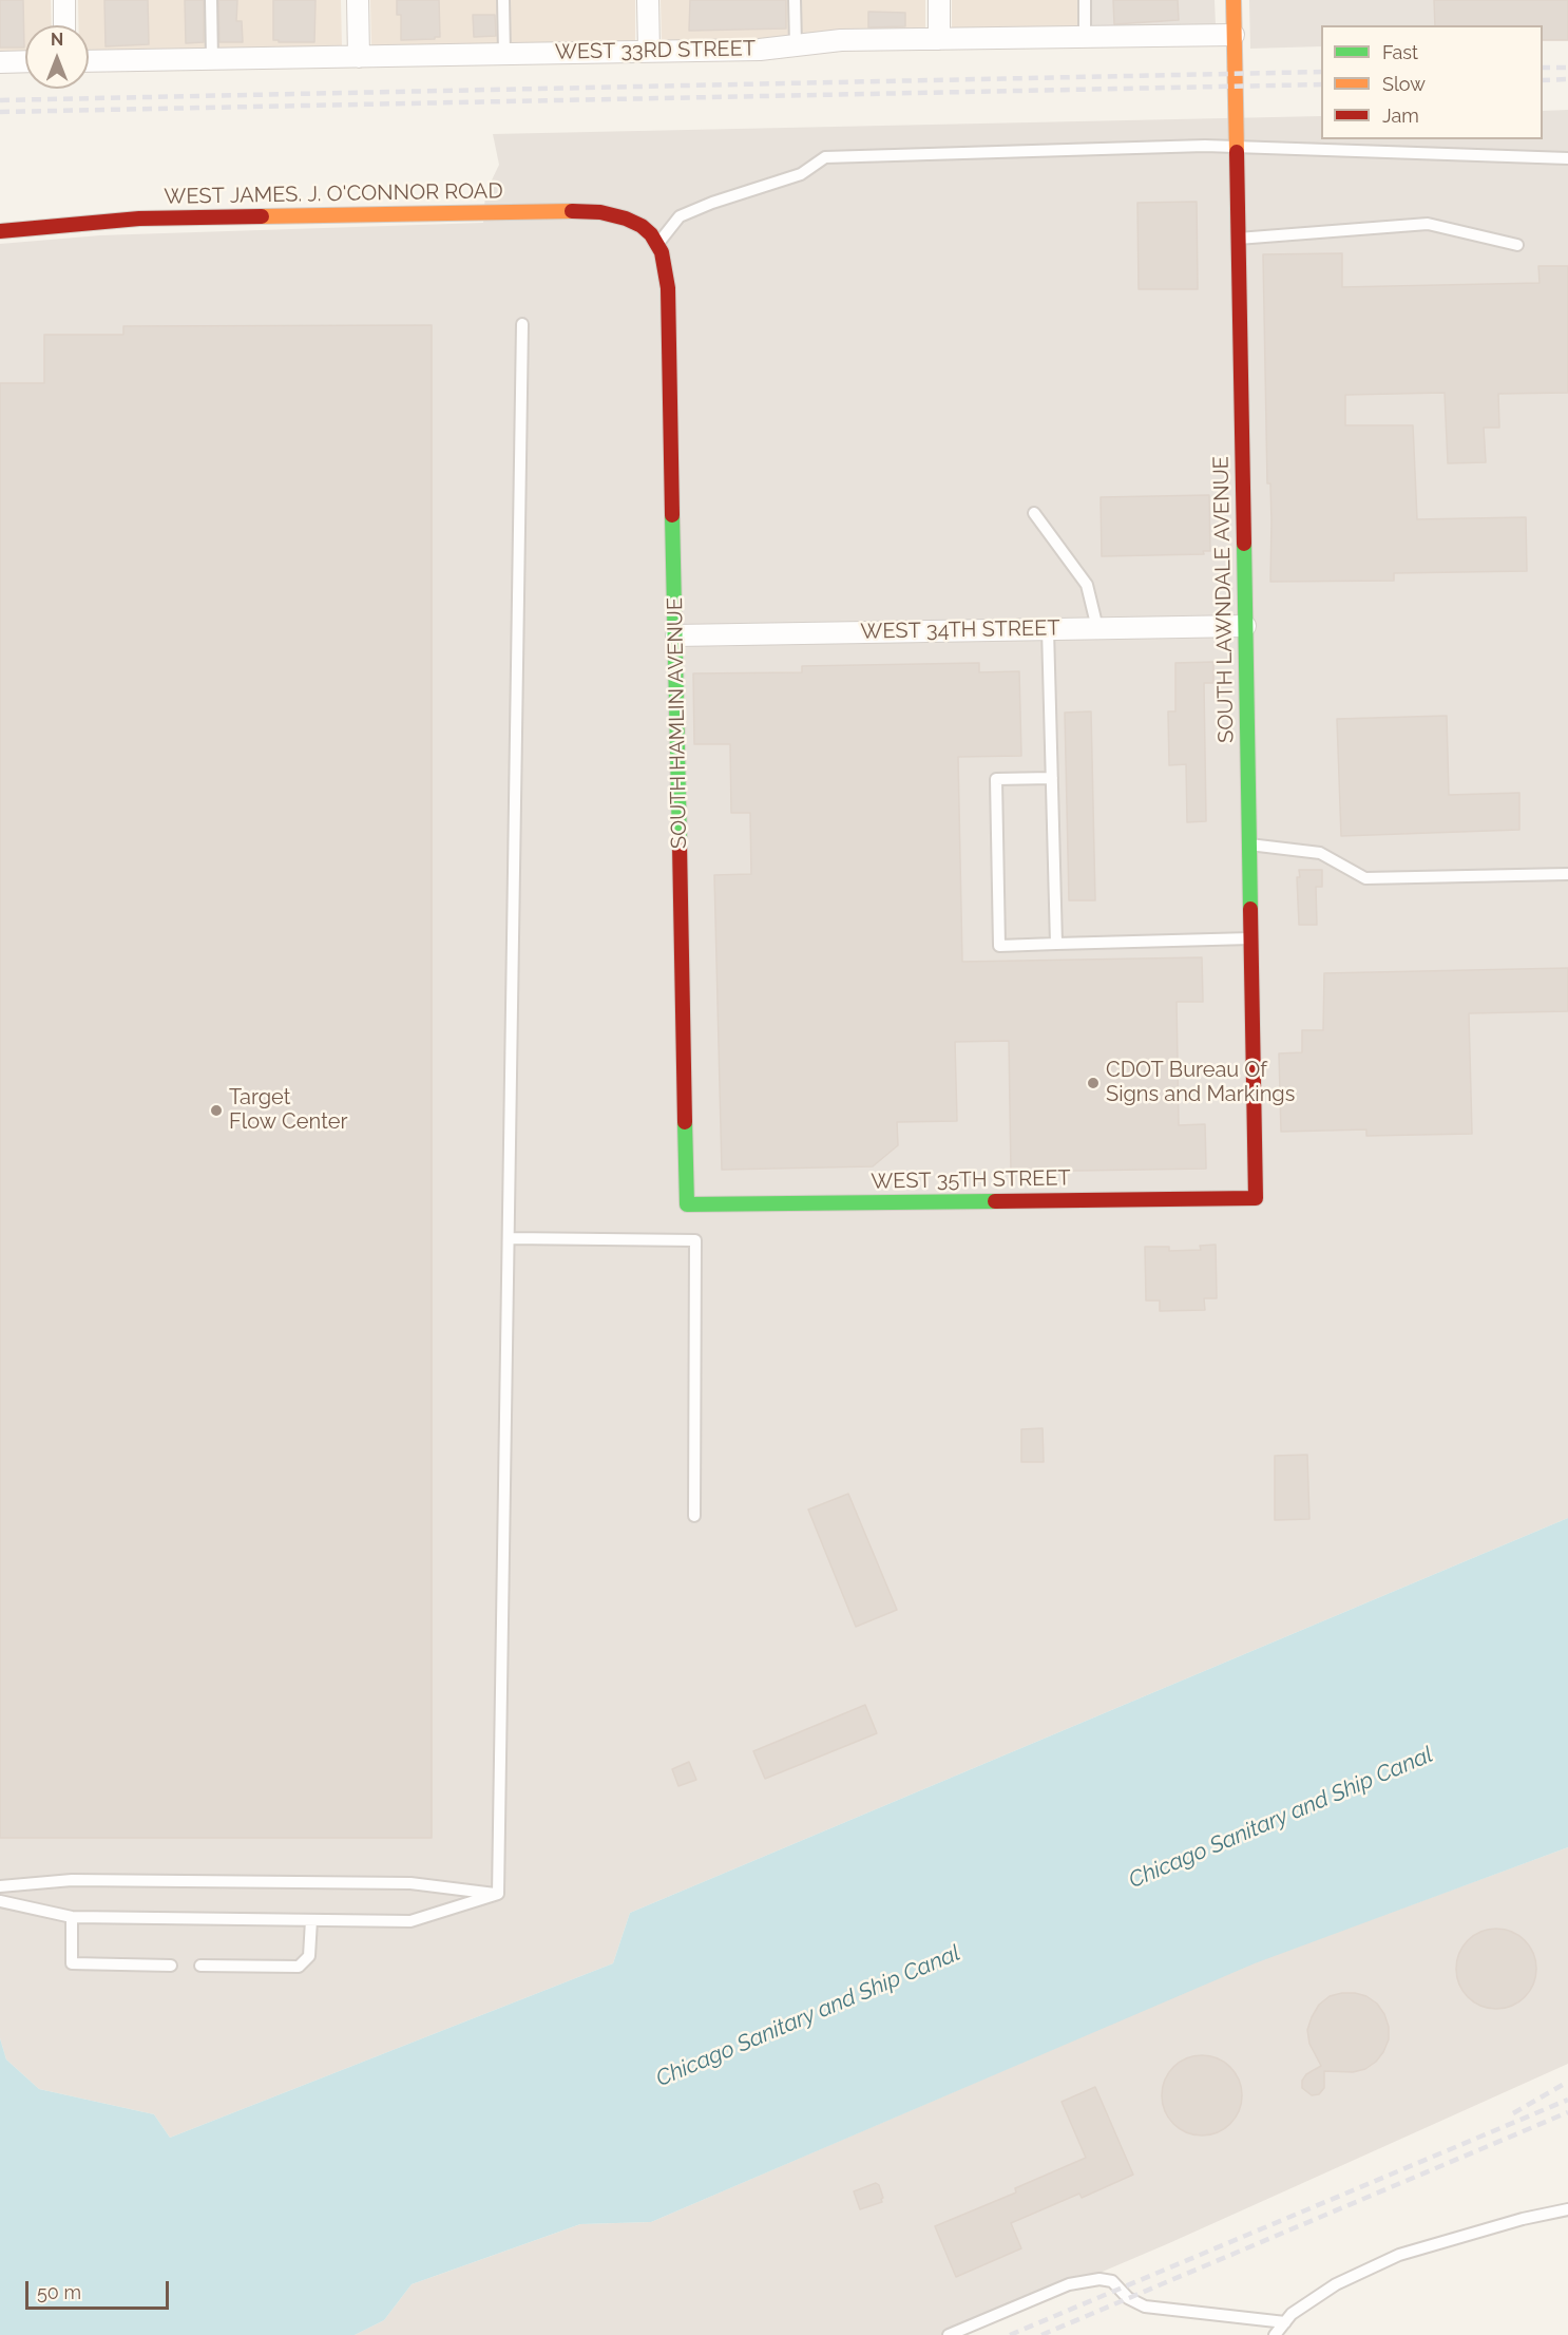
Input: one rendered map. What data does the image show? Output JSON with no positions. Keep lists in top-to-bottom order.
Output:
{
  "streets": {
    "street": [
      "WEST 33RD STREET",
      "WEST JAMES. J. O'CONNOR ROAD",
      "SOUTH LAWNDALE AVENUE",
      "WEST 34TH STREET",
      "SOUTH HAMLIN AVENUE",
      "WEST 35TH STREET"
    ]
  },
  "crossings": [
    ["WEST 33RD STREET", "SOUTH LAWNDALE AVENUE"],
    ["WEST JAMES. J. O'CONNOR ROAD", "SOUTH HAMLIN AVENUE"],
    ["SOUTH LAWNDALE AVENUE", "WEST 34TH STREET"],
    ["SOUTH LAWNDALE AVENUE", "WEST 35TH STREET"],
    ["WEST 34TH STREET", "SOUTH HAMLIN AVENUE"],
    ["SOUTH HAMLIN AVENUE", "WEST 35TH STREET"]
  ],
  "water": ["Chicago Sanitary and Ship Canal"],
  "places": ["CDOT Bureau Of Signs and Markings", "Target Flow Center"],
  "legend": ["Fast", "Slow", "Jam"],
  "scale_bar": "50 m",
  "north": "top"
}
